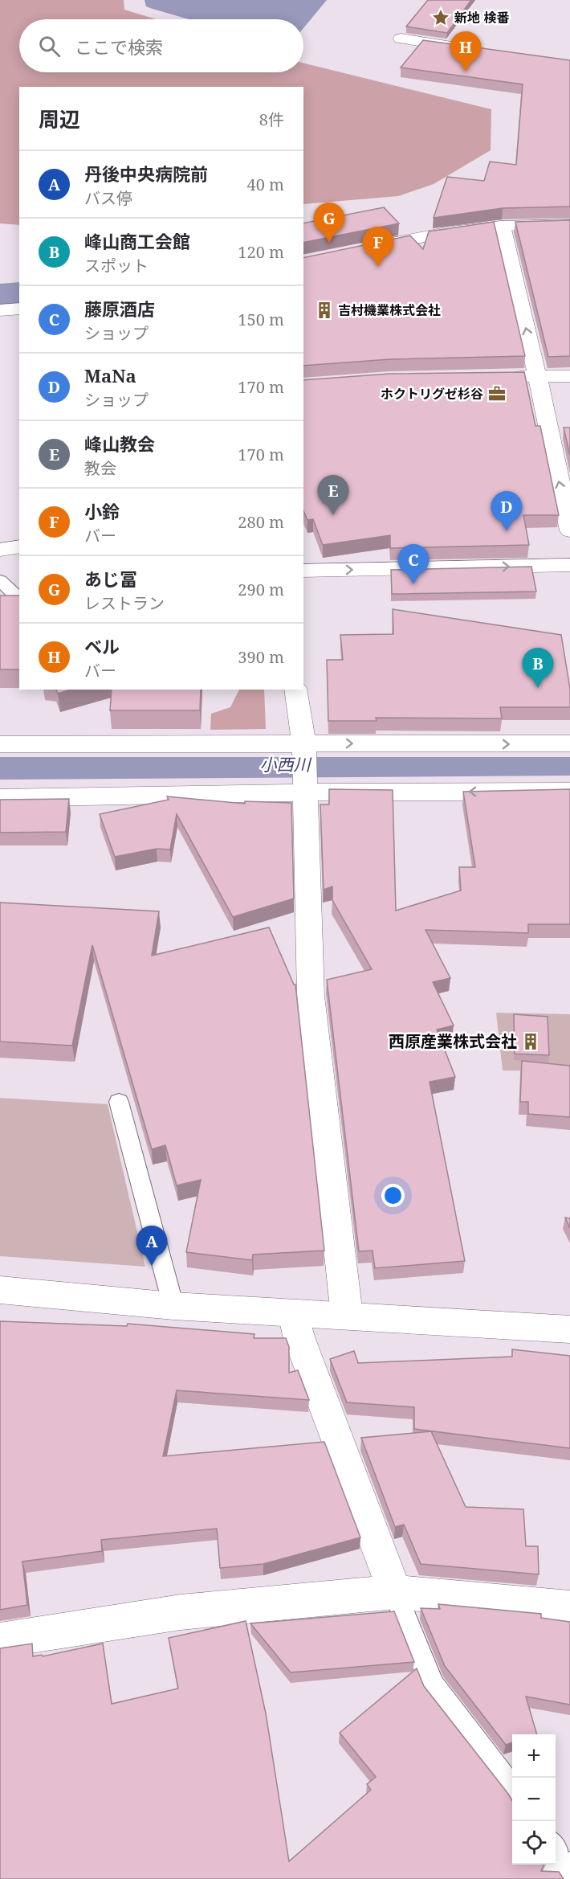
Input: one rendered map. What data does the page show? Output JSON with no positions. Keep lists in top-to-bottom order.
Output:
{
  "water": ["小西川"],
  "places": {
    "place": ["新地 検番"],
    "building": ["吉村機業株式会社", "西原産業株式会社"],
    "office": ["ホクトリグゼ杉谷"]
  },
  "page": {
    "search": "ここで検索",
    "pins": [
      "H",
      "G",
      "F",
      "E",
      "D",
      "C",
      "B",
      "A"
    ],
    "heading": ["周辺", "8件"],
    "list": [
      {
        "mark": "A",
        "name": "丹後中央病院前",
        "note": "バス停",
        "value": "40 m"
      },
      {
        "mark": "B",
        "name": "峰山商工会館",
        "note": "スポット",
        "value": "120 m"
      },
      {
        "mark": "C",
        "name": "藤原酒店",
        "note": "ショップ",
        "value": "150 m"
      },
      {
        "mark": "D",
        "name": "MaNa",
        "note": "ショップ",
        "value": "170 m"
      },
      {
        "mark": "E",
        "name": "峰山教会",
        "note": "教会",
        "value": "170 m"
      },
      {
        "mark": "F",
        "name": "小鈴",
        "note": "バー",
        "value": "280 m"
      },
      {
        "mark": "G",
        "name": "あじ冨",
        "note": "レストラン",
        "value": "290 m"
      },
      {
        "mark": "H",
        "name": "ベル",
        "note": "バー",
        "value": "390 m"
      }
    ],
    "map_buttons": ["+", "−"]
  }
}
